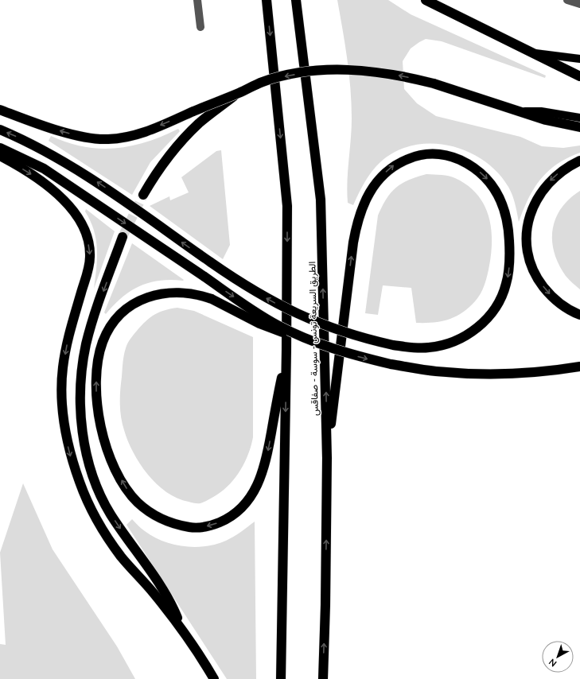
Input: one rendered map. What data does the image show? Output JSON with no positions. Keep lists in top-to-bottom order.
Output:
{
  "streets": {
    "highway": ["الطريق السريعة تونس - سوسة - صفاقس"]
  },
  "north": "bottom left"
}
